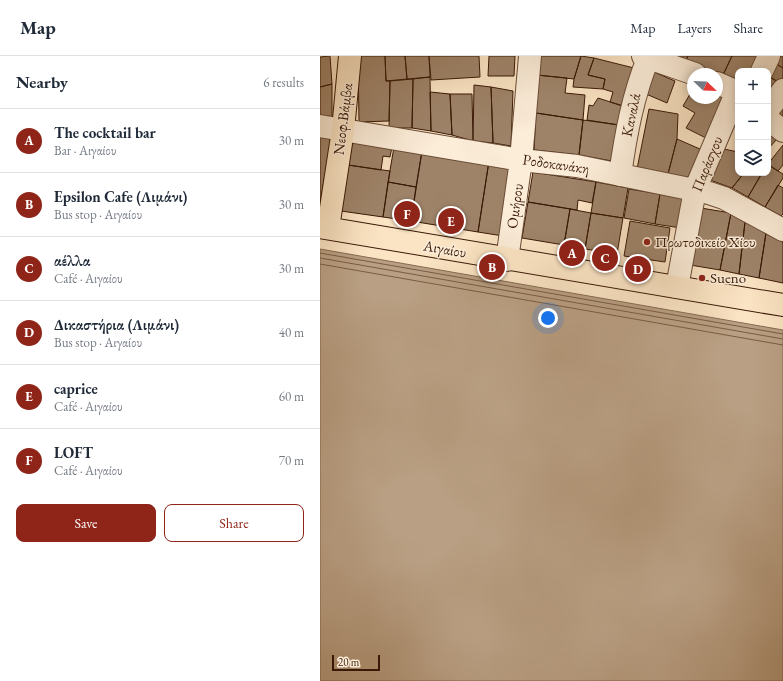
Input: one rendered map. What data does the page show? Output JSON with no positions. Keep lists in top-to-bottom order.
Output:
{
  "streets": {
    "main road": ["Νεοφ.Βάμβα", "Αιγαίου"],
    "street": [
      "Καναλά",
      "Ροδοκανάκη",
      "Παράσχου",
      "Ομήρου"
    ]
  },
  "crossings": [
    ["Καναλά", "Ροδοκανάκη"],
    ["Νεοφ.Βάμβα", "Ροδοκανάκη"],
    ["Νεοφ.Βάμβα", "Αιγαίου"],
    ["Ροδοκανάκη", "Παράσχου"],
    ["Ροδοκανάκη", "Ομήρου"],
    ["Παράσχου", "Αιγαίου"],
    ["Ομήρου", "Αιγαίου"]
  ],
  "places": ["Πρωτοδικείο Χίου", "Sueno"],
  "scale_bar": "20 m",
  "north": "bottom right",
  "page": {
    "header": "Map",
    "nav": ["Map", "Layers", "Share"],
    "heading": ["Nearby", "6 results"],
    "map_buttons": ["+", "−"],
    "list": [
      {
        "mark": "A",
        "name": "The cocktail bar",
        "note": "Bar · Αιγαίου",
        "value": "30 m"
      },
      {
        "mark": "B",
        "name": "Epsilon Cafe (Λιμάνι)",
        "note": "Bus stop · Αιγαίου",
        "value": "30 m"
      },
      {
        "mark": "C",
        "name": "αέλλα",
        "note": "Café · Αιγαίου",
        "value": "30 m"
      },
      {
        "mark": "D",
        "name": "Δικαστήρια (Λιμάνι)",
        "note": "Bus stop · Αιγαίου",
        "value": "40 m"
      },
      {
        "mark": "E",
        "name": "caprice",
        "note": "Café · Αιγαίου",
        "value": "60 m"
      },
      {
        "mark": "F",
        "name": "LOFT",
        "note": "Café · Αιγαίου",
        "value": "70 m"
      }
    ],
    "pins": [
      "F",
      "E",
      "A",
      "C",
      "B",
      "D"
    ],
    "buttons": ["Save", "Share"],
    "scale": "20 m"
  }
}
